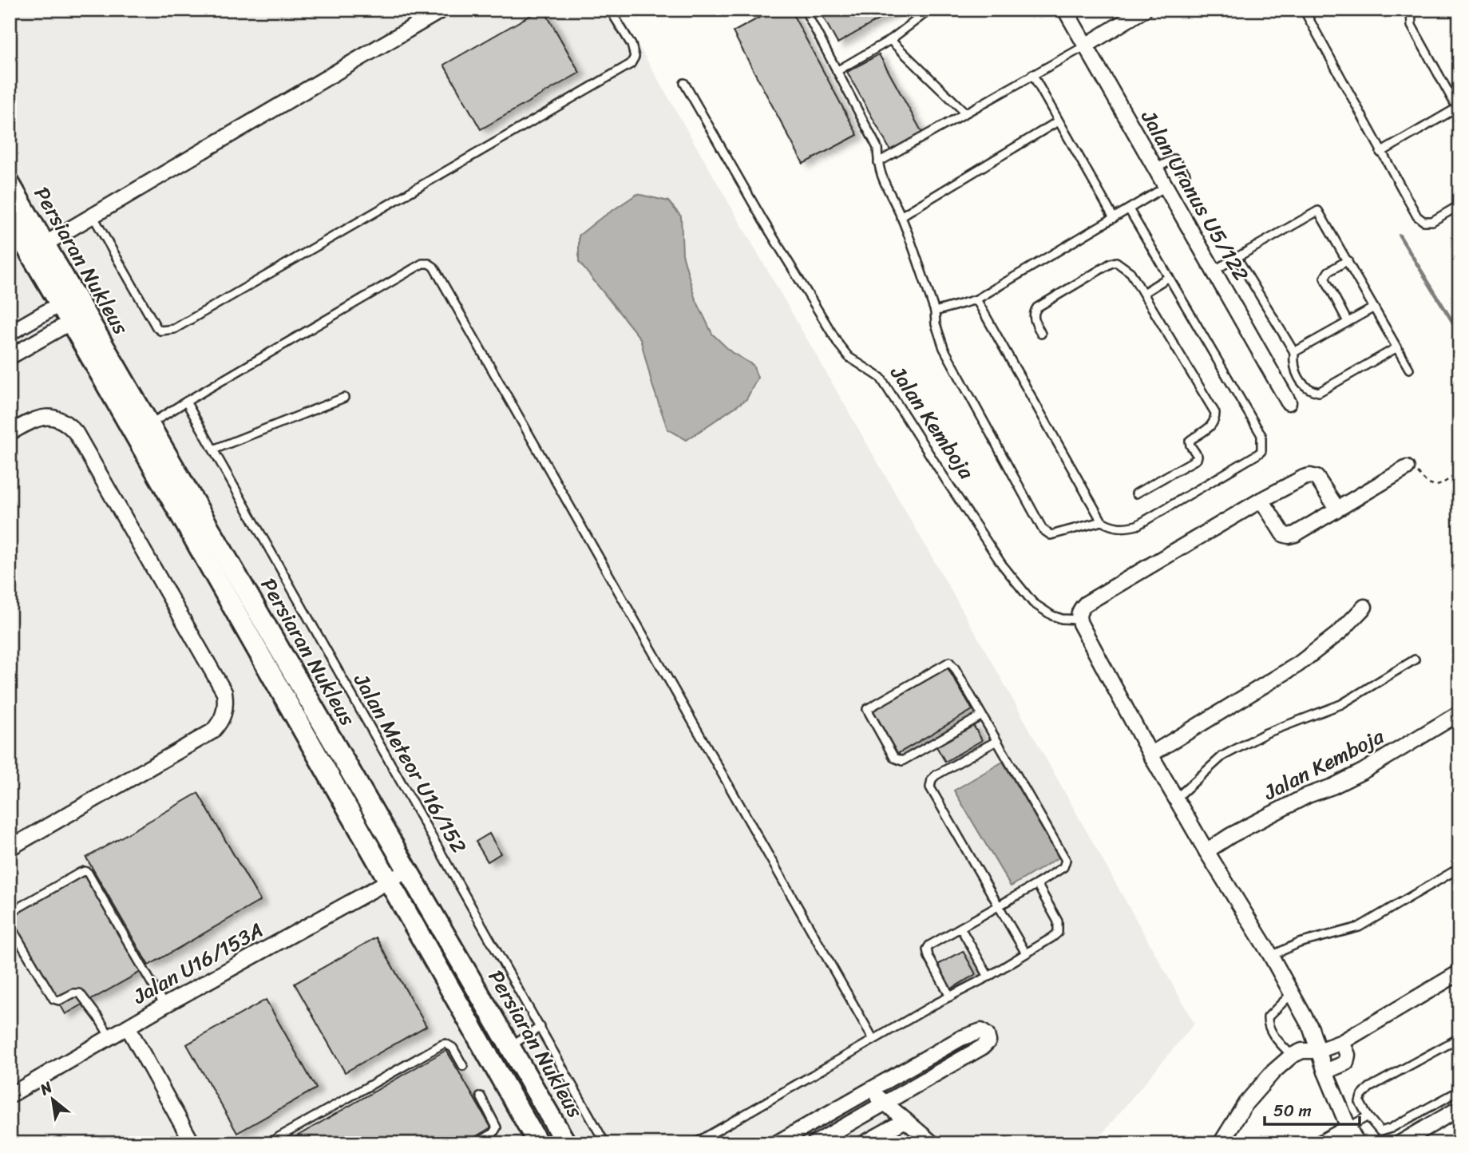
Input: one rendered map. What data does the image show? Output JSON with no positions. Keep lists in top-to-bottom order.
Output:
{
  "streets": {
    "street": [
      "Jalan Uranus U5/122",
      "Persiaran Nukleus",
      "Jalan Kemboja",
      "Jalan U16/153A"
    ],
    "lane": ["Jalan Meteor U16/152"]
  },
  "crossings": [
    ["Persiaran Nukleus", "Jalan U16/153A"]
  ],
  "scale_bar": "50 m",
  "north": "top left"
}
